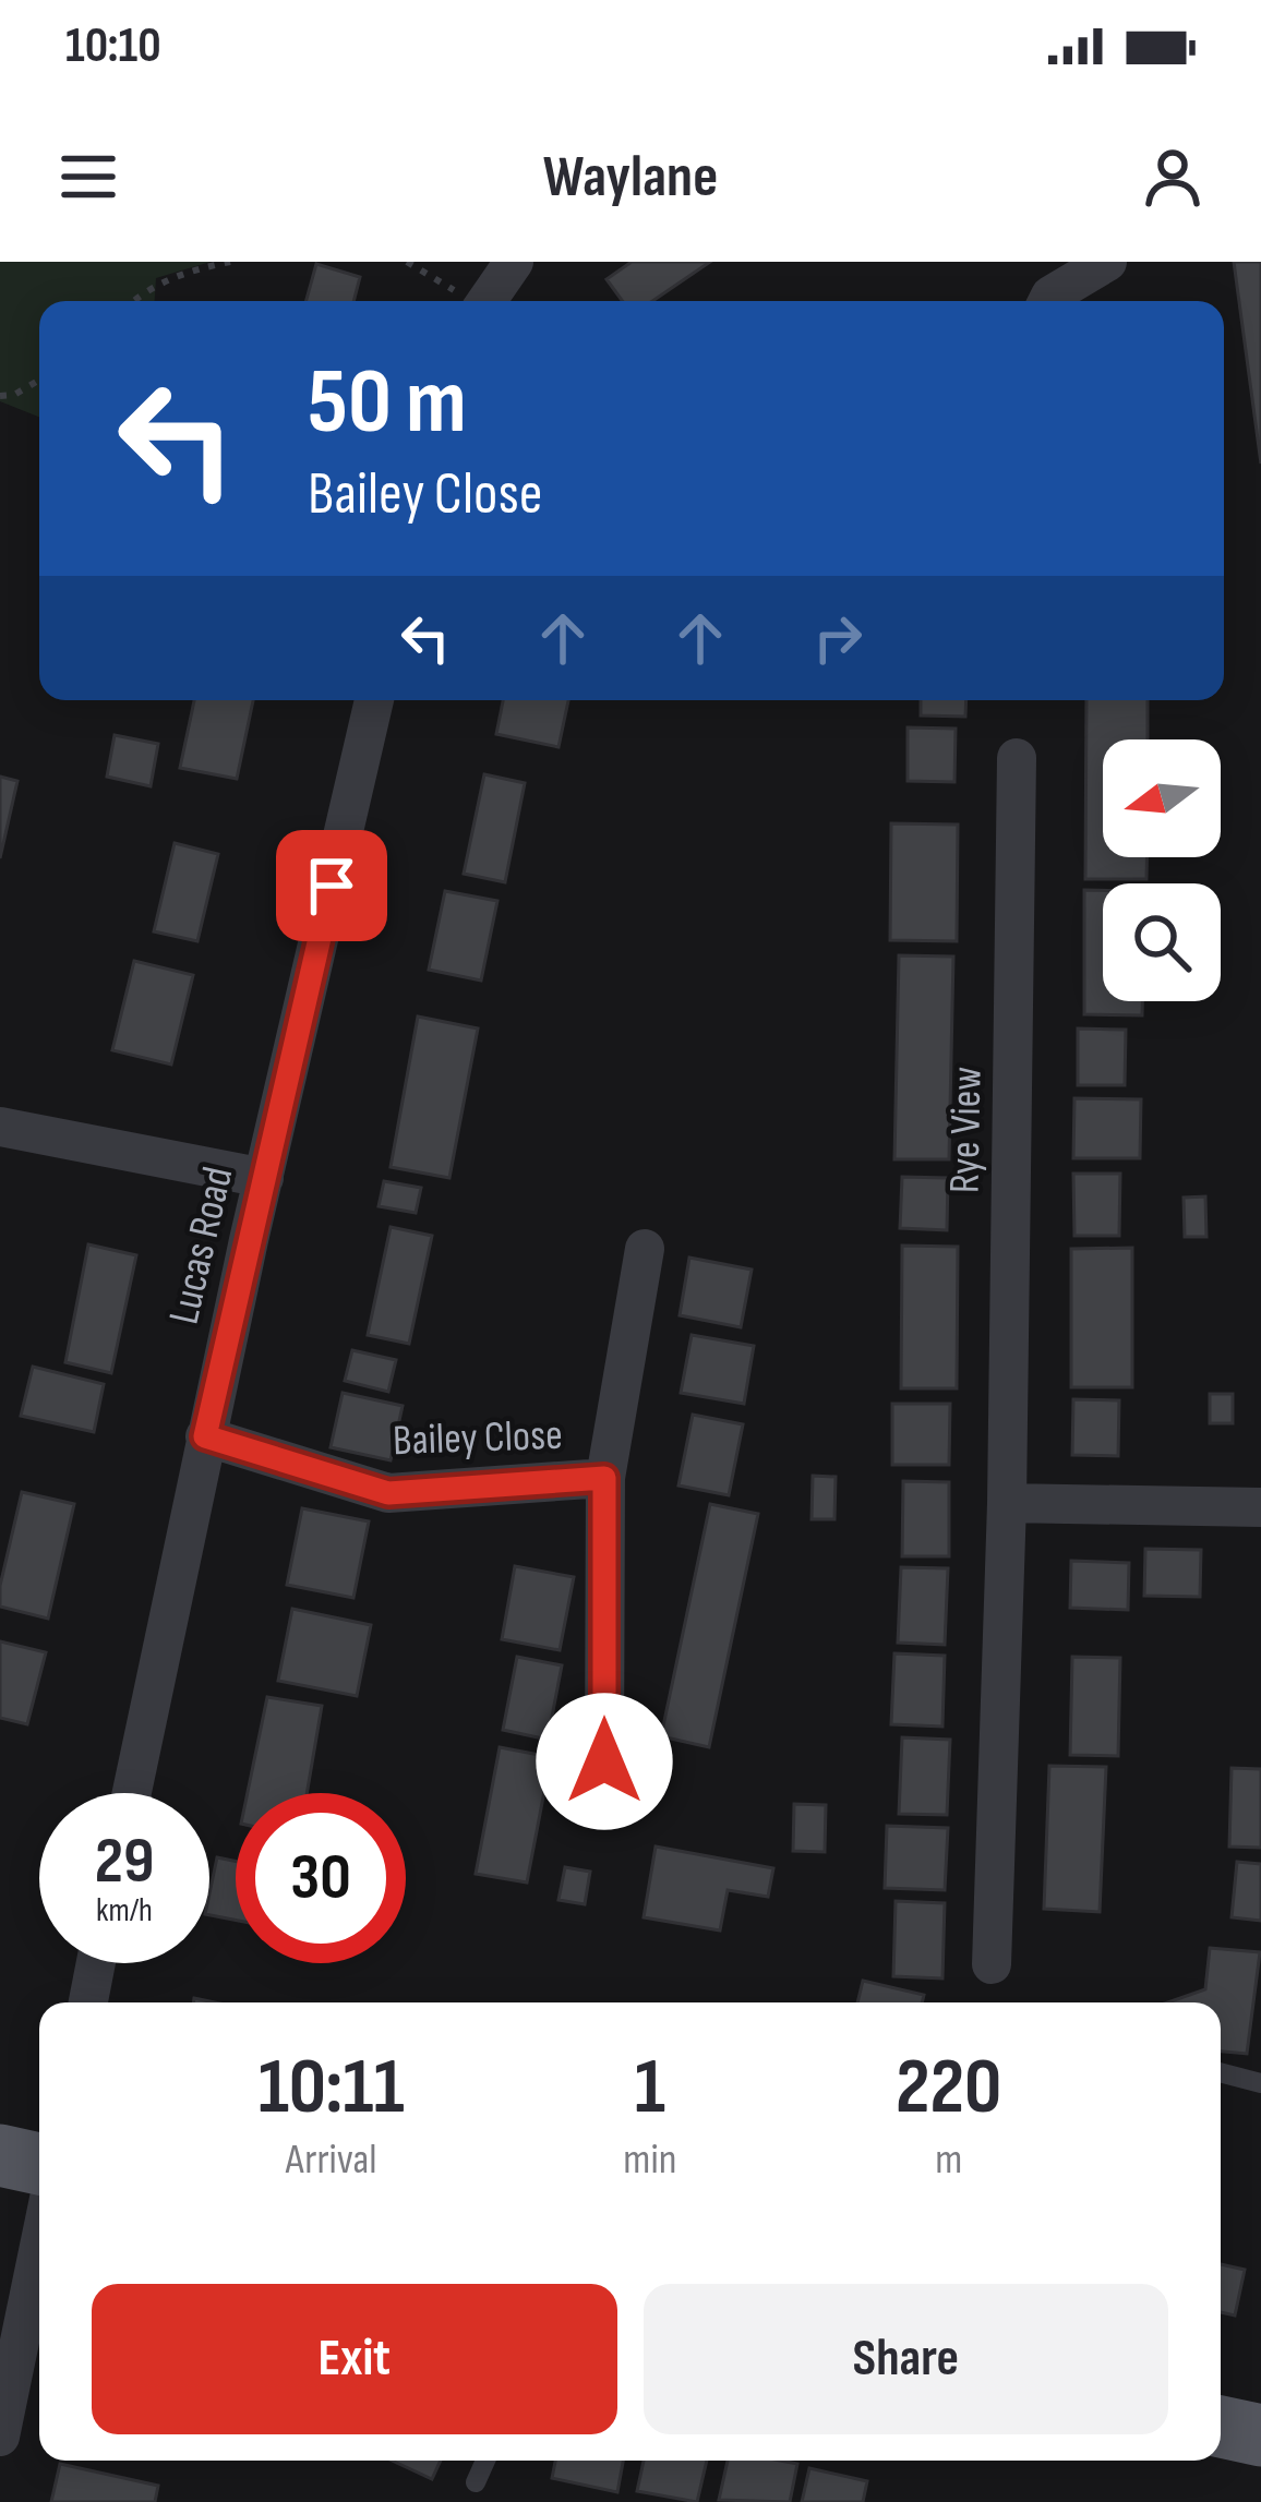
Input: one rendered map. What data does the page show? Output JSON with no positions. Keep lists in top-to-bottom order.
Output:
{
  "streets": {
    "street": ["Rye View", "Lucas Road", "Bailey Close"]
  },
  "crossings": [
    ["Lucas Road", "Bailey Close"]
  ],
  "north": "left",
  "page": {
    "status": "10:10",
    "header": "Waylane",
    "turn": ["50 m", "Bailey Close"],
    "speed": "29 km/h",
    "limit": "30",
    "eta": [
      "10:11",
      "Arrival",
      "1",
      "min",
      "220",
      "m"
    ],
    "buttons": ["Exit", "Share"]
  }
}
